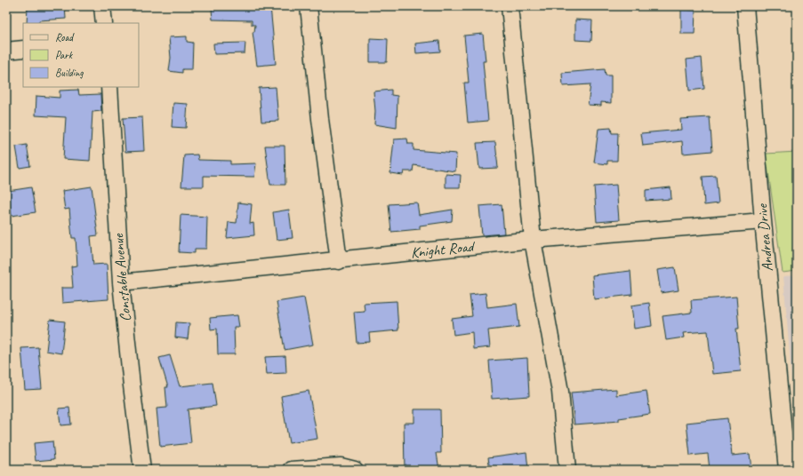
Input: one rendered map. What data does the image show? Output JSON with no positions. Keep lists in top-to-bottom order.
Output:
{
  "streets": {
    "street": ["Andrea Drive", "Knight Road", "Constable Avenue"]
  },
  "crossings": [
    ["Andrea Drive", "Knight Road"],
    ["Knight Road", "Constable Avenue"]
  ],
  "legend": ["Road", "Park", "Building"]
}
